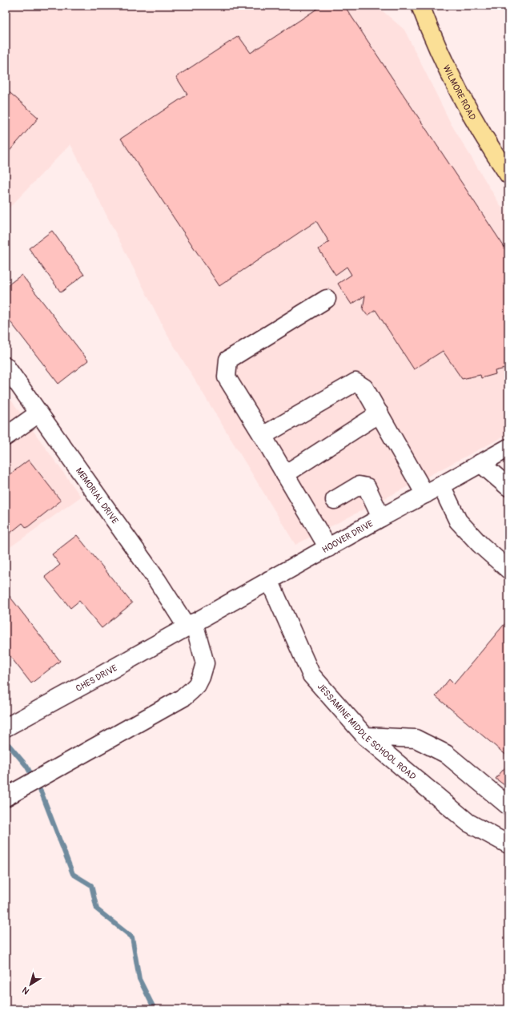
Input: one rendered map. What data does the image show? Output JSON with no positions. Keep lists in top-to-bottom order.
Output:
{
  "streets": {
    "main road": ["WILMORE ROAD"],
    "street": [
      "MEMORIAL DRIVE",
      "HOOVER DRIVE",
      "CHES DRIVE",
      "JESSAMINE MIDDLE SCHOOL ROAD"
    ]
  },
  "crossings": [
    ["MEMORIAL DRIVE", "HOOVER DRIVE"],
    ["MEMORIAL DRIVE", "CHES DRIVE"],
    ["HOOVER DRIVE", "CHES DRIVE"],
    ["HOOVER DRIVE", "JESSAMINE MIDDLE SCHOOL ROAD"]
  ],
  "north": "bottom left"
}
